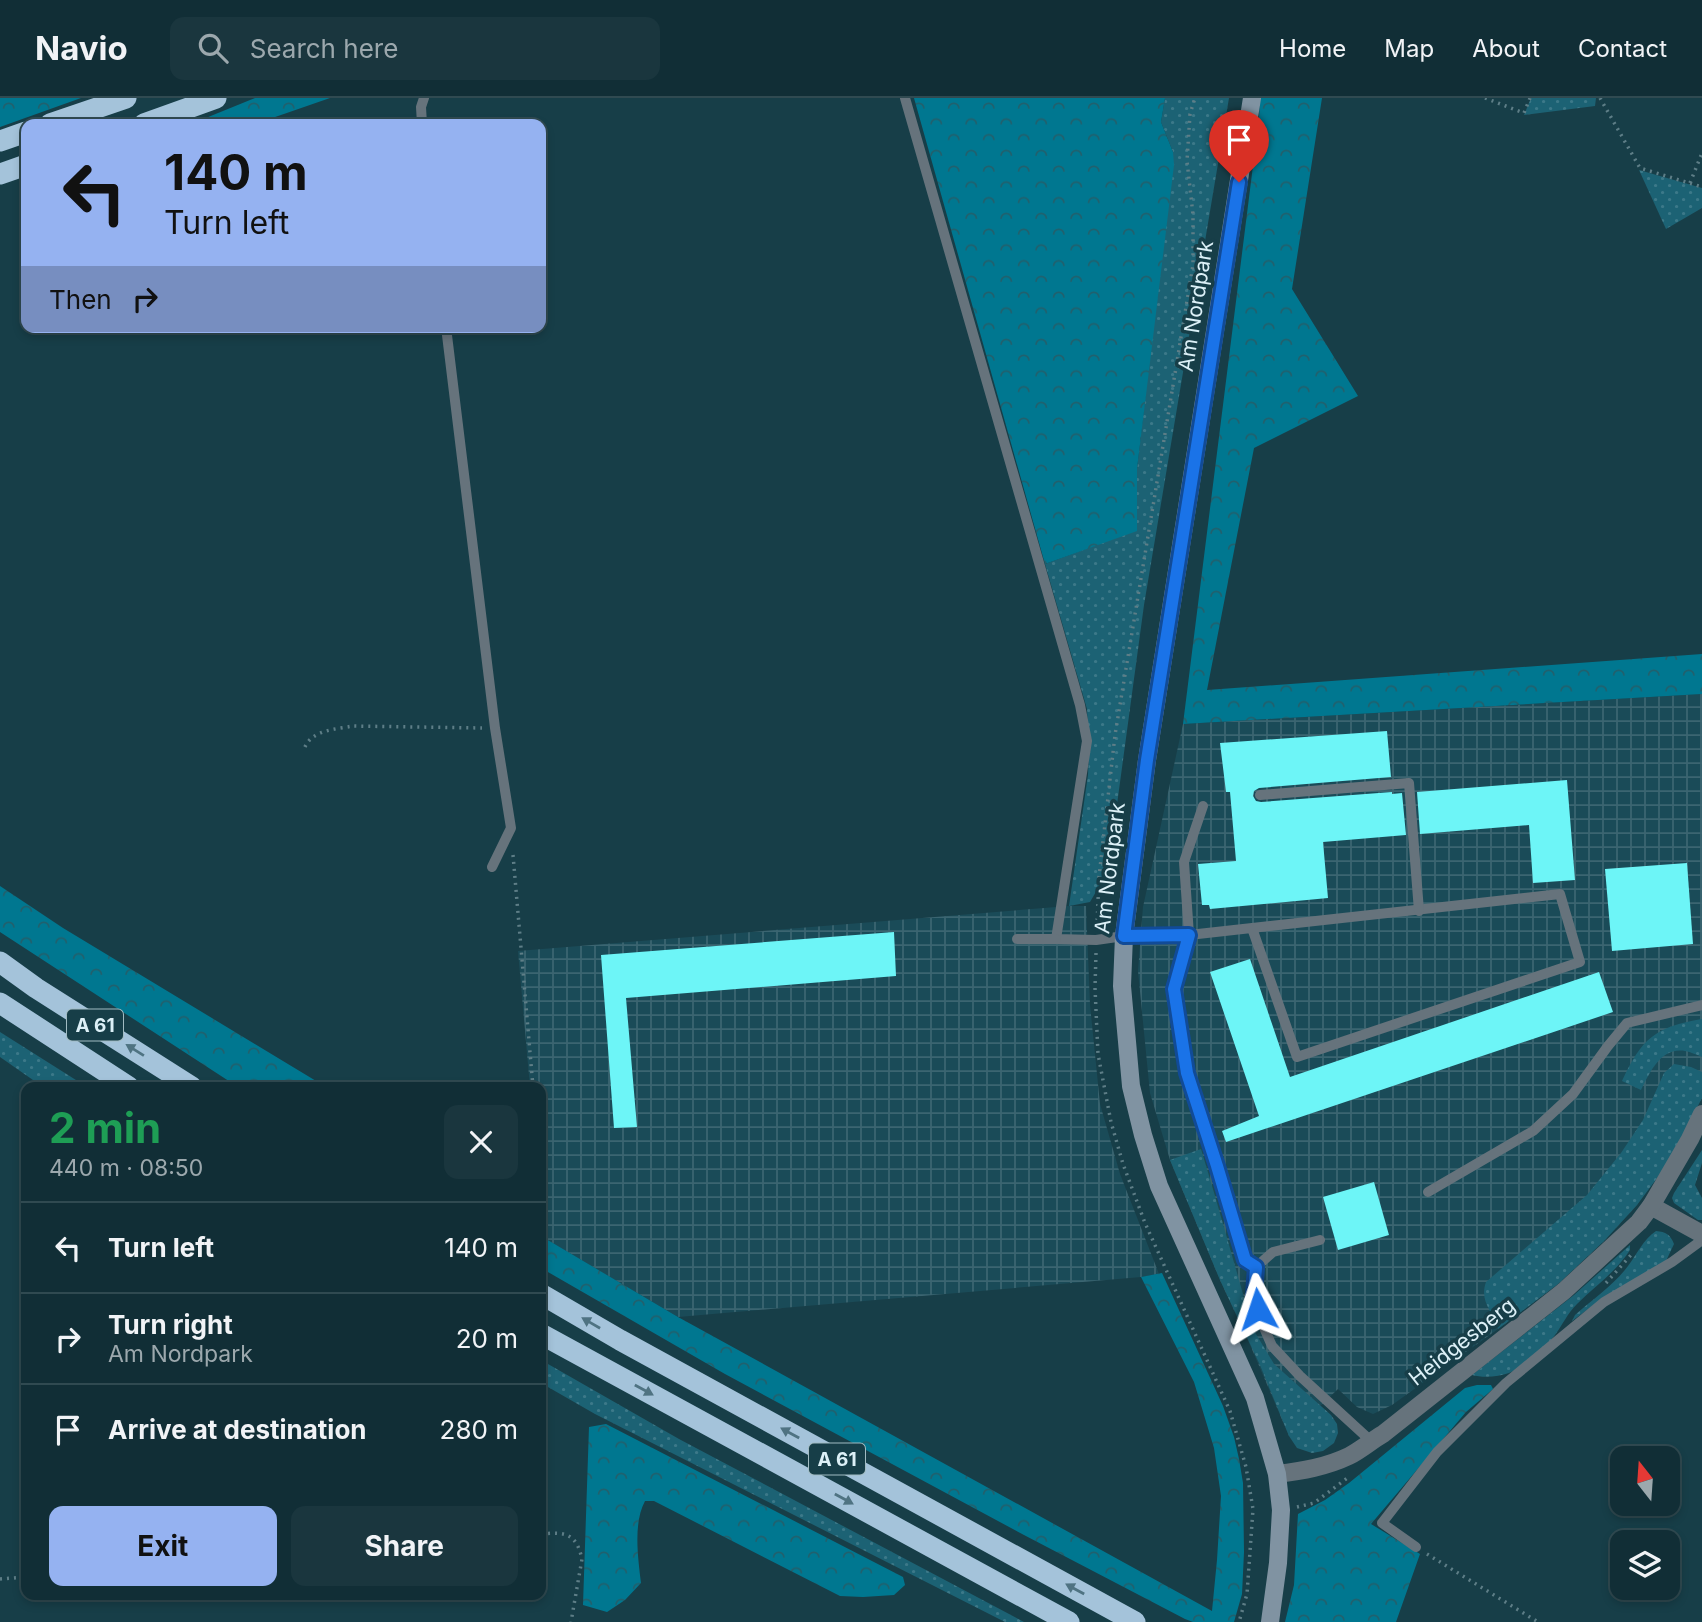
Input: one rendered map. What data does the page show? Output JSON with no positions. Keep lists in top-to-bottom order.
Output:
{
  "streets": {
    "highway": ["A 61"],
    "street": ["Am Nordpark", "Heidgesberg"]
  },
  "crossings": [
    ["Am Nordpark", "Heidgesberg"]
  ],
  "north": "top",
  "page": {
    "header": "Navio",
    "search": "Search here",
    "nav": [
      "Home",
      "Map",
      "About",
      "Contact"
    ],
    "turn": ["140 m", "Turn left"],
    "then": "Then",
    "heading": ["2 min", "440 m · 08:50"],
    "list": [
      {
        "name": "Turn left",
        "value": "140 m"
      },
      {
        "name": "Turn right",
        "note": "Am Nordpark",
        "value": "20 m"
      },
      {
        "name": "Arrive at destination",
        "value": "280 m"
      }
    ],
    "buttons": ["Exit", "Share"]
  }
}
